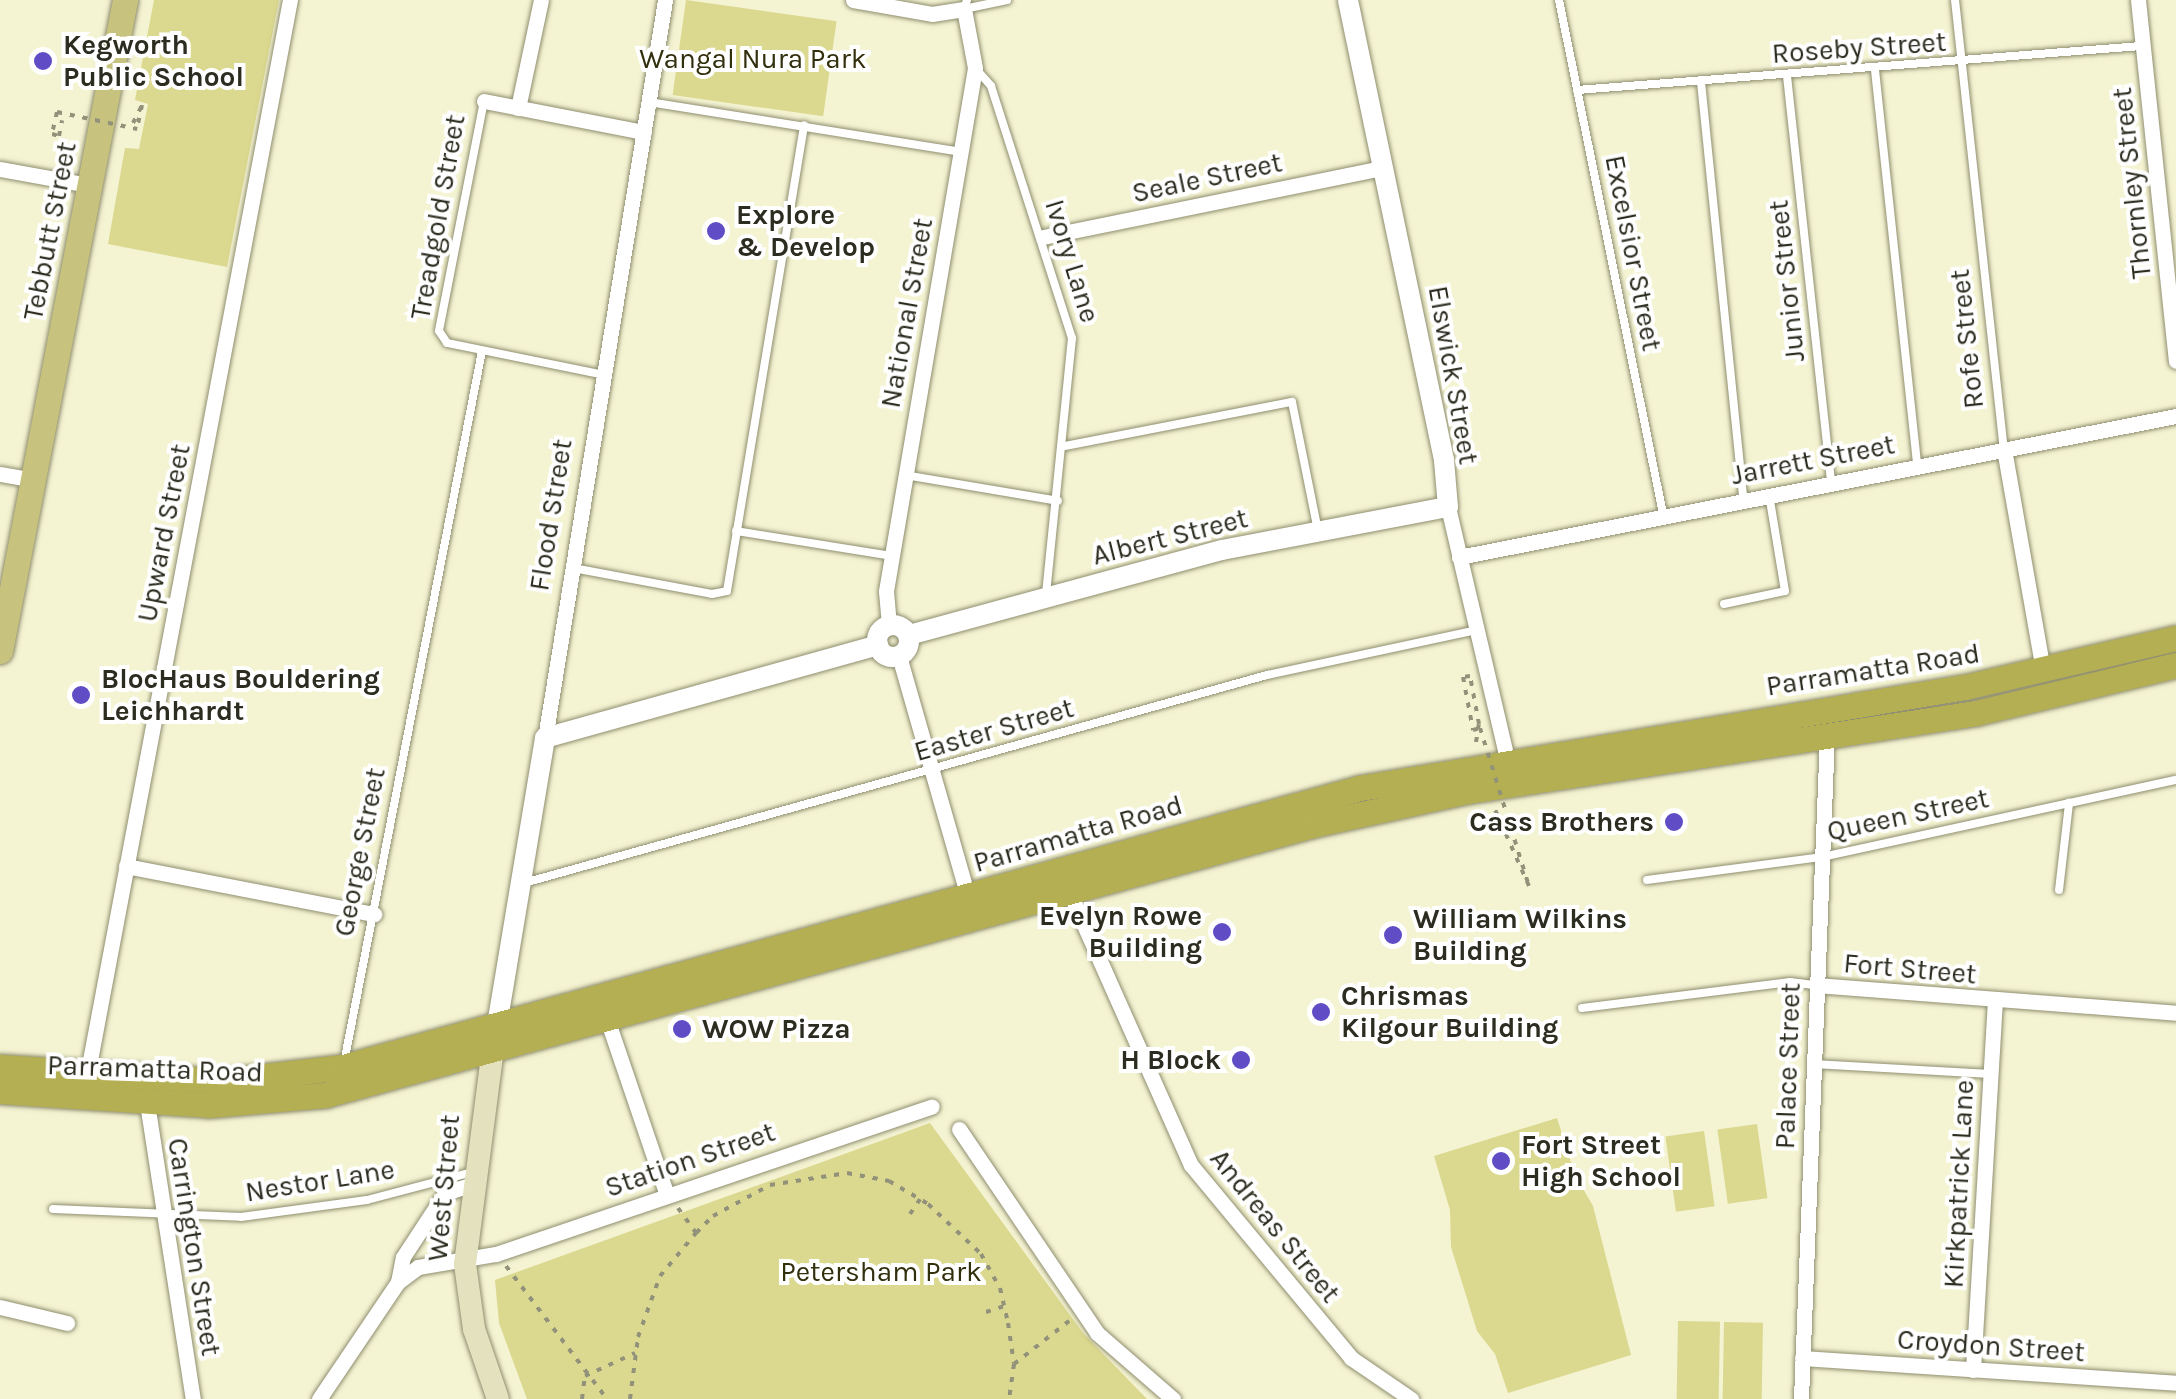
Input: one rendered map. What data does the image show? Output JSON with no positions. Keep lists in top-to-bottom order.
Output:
{
  "streets": {
    "highway": ["Parramatta Road"],
    "main road": ["Tebbutt Street", "West Street"],
    "street": [
      "Seale Street",
      "Thornley Street",
      "Treadgold Street",
      "National Street",
      "Rofe Street",
      "Elswick Street",
      "Jarrett Street",
      "Flood Street",
      "Upward Street",
      "Albert Street",
      "Fort Street",
      "Palace Street",
      "Station Street",
      "Kirkpatrick Lane",
      "Andreas Street",
      "Carrington Street",
      "Croydon Street"
    ],
    "lane": [
      "Roseby Street",
      "Excelsior Street",
      "Ivory Lane",
      "Junior Street",
      "Easter Street",
      "Queen Street",
      "George Street",
      "Nestor Lane"
    ]
  },
  "crossings": [
    ["Roseby Street", "Thornley Street"],
    ["Roseby Street", "Excelsior Street"],
    ["Roseby Street", "Junior Street"],
    ["Roseby Street", "Rofe Street"],
    ["Seale Street", "Ivory Lane"],
    ["Seale Street", "Elswick Street"],
    ["Treadgold Street", "Flood Street"],
    ["Treadgold Street", "George Street"],
    ["Excelsior Street", "Jarrett Street"],
    ["Ivory Lane", "National Street"],
    ["Ivory Lane", "Albert Street"],
    ["Junior Street", "Jarrett Street"],
    ["Rofe Street", "Jarrett Street"],
    ["Rofe Street", "Parramatta Road"],
    ["Elswick Street", "Jarrett Street"],
    ["Elswick Street", "Albert Street"],
    ["Elswick Street", "Parramatta Road"],
    ["Elswick Street", "Easter Street"],
    ["Flood Street", "Parramatta Road"],
    ["Flood Street", "Easter Street"],
    ["Flood Street", "West Street"],
    ["Upward Street", "Parramatta Road"],
    ["Parramatta Road", "George Street"],
    ["Parramatta Road", "Palace Street"],
    ["Parramatta Road", "West Street"],
    ["Parramatta Road", "Andreas Street"],
    ["Parramatta Road", "Carrington Street"],
    ["Queen Street", "Palace Street"],
    ["Fort Street", "Palace Street"],
    ["Fort Street", "Kirkpatrick Lane"],
    ["Palace Street", "Croydon Street"],
    ["Station Street", "West Street"],
    ["Nestor Lane", "West Street"],
    ["Nestor Lane", "Carrington Street"],
    ["Kirkpatrick Lane", "Croydon Street"]
  ],
  "parks": ["Wangal Nura Park", "Petersham Park"],
  "places": [
    "Kegworth Public School",
    "Explore & Develop",
    "BlocHaus Bouldering Leichhardt",
    "Cass Brothers",
    "Evelyn Rowe Building",
    "William Wilkins Building",
    "Chrismas Kilgour Building",
    "WOW Pizza",
    "H Block",
    "Fort Street High School"
  ]
}
